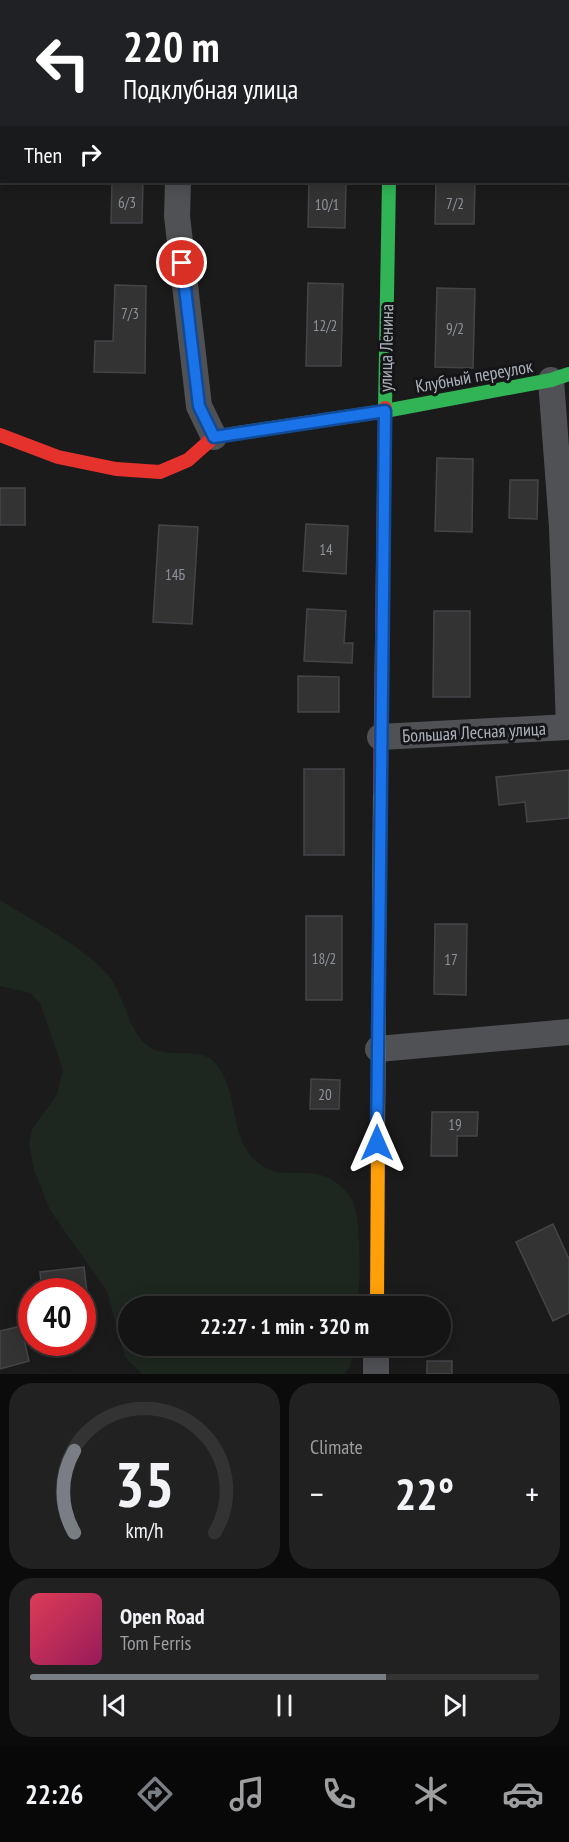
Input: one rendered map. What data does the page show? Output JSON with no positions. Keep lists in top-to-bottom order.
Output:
{
  "streets": {
    "street": ["улица Ленина", "Клубный переулок", "Большая Лесная улица"]
  },
  "crossings": [
    ["улица Ленина", "Клубный переулок"],
    ["улица Ленина", "Большая Лесная улица"]
  ],
  "house_numbers": [
    "6/3",
    "7/2",
    "10/1",
    "7/3",
    "12/2",
    "9/2",
    "14",
    "14Б",
    "18/2",
    "17",
    "20",
    "19"
  ],
  "page": {
    "turn": ["220 m", "Подклубная улица"],
    "then": "Then",
    "limit": "40",
    "trip": "22:27 · 1 min · 320 m",
    "tile": "Climate",
    "heat": ["−", "22°", "+"],
    "song": ["Open Road", "Tom Ferris"],
    "tabs": "22:26",
    "gauge": ["35", "km/h"]
  }
}
